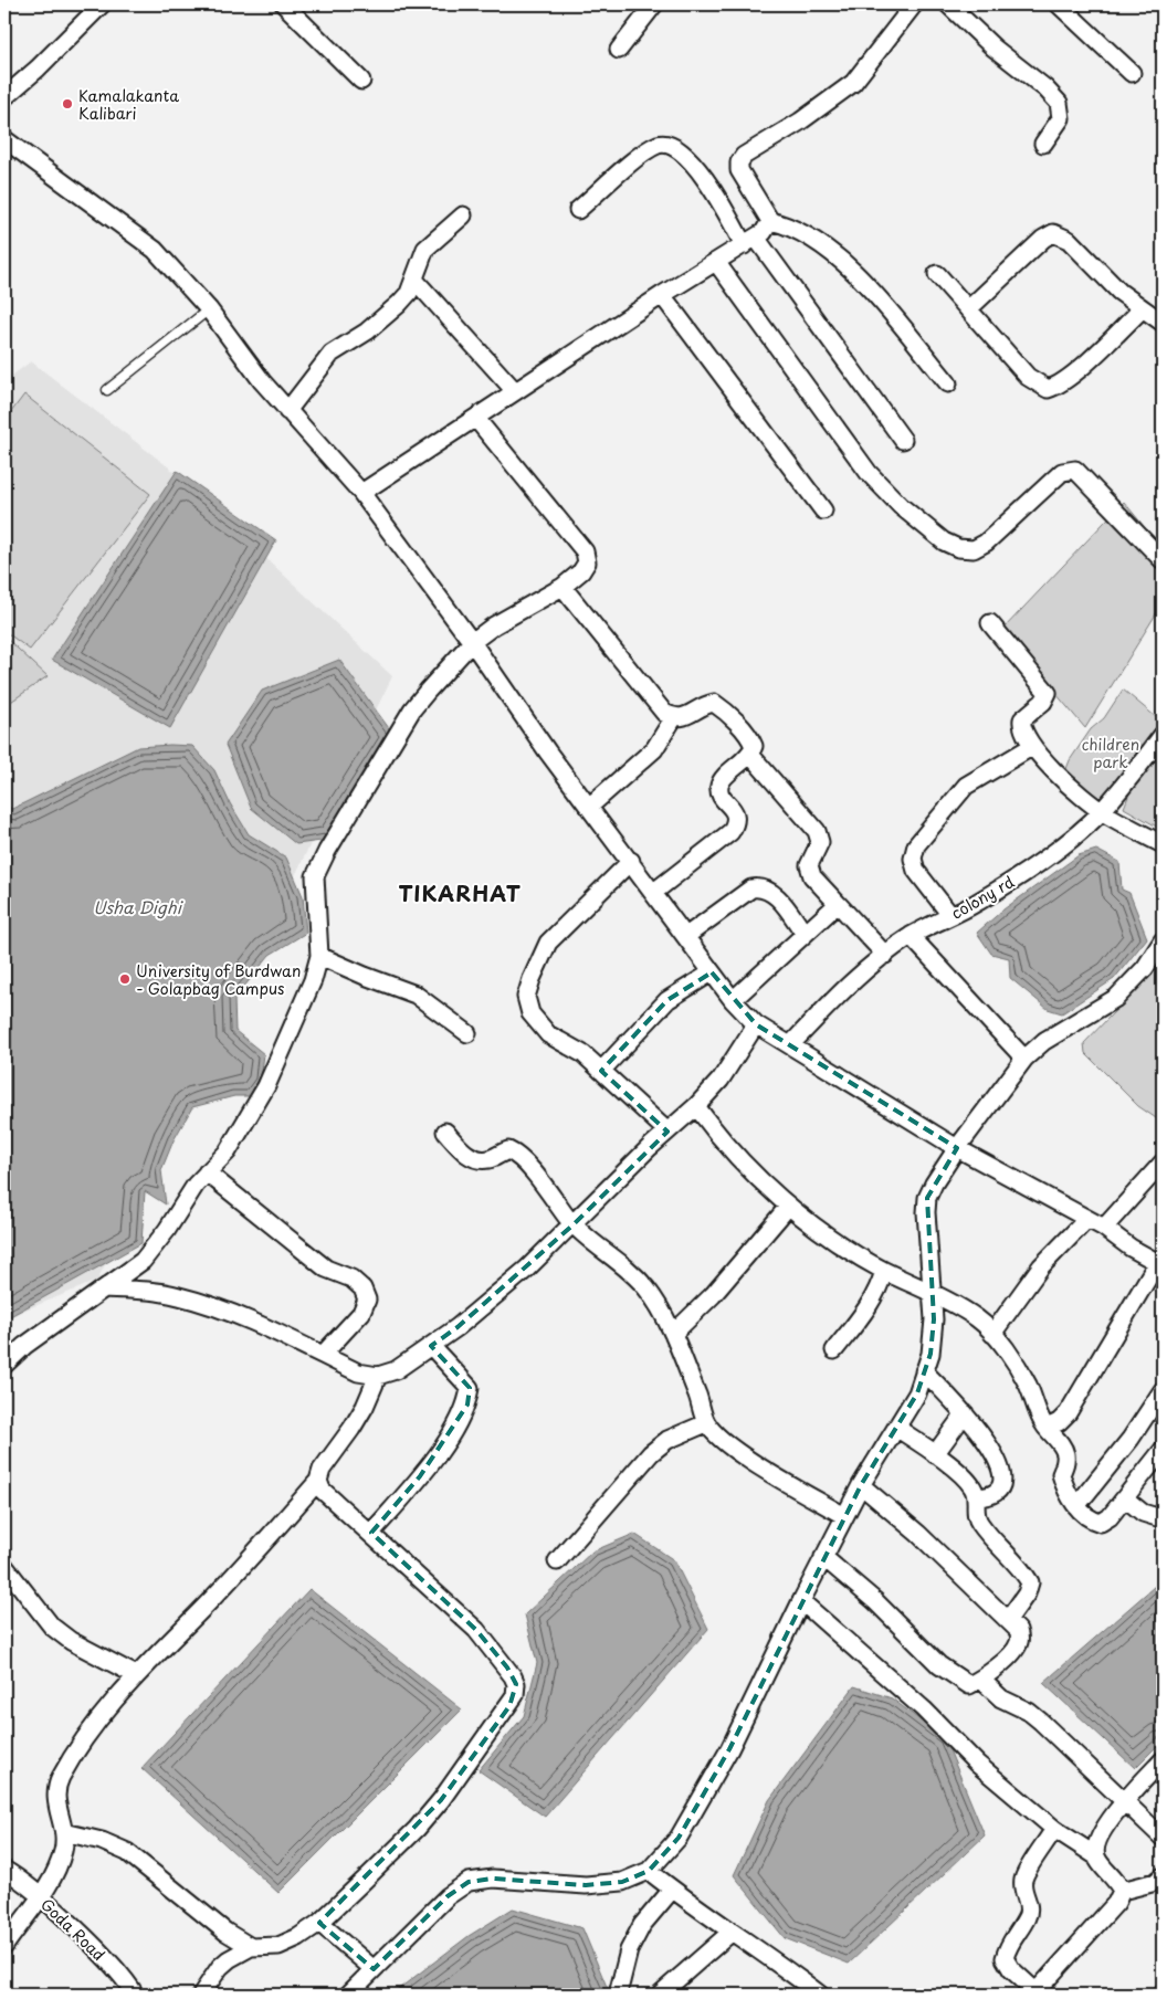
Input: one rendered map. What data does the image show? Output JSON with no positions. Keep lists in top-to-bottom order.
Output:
{
  "streets": {
    "street": ["colony rd", "Goda Road"]
  },
  "districts": ["TIKARHAT"],
  "water": ["Usha Dighi"],
  "parks": ["children park"],
  "places": ["Kamalakanta Kalibari", "University of Burdwan - Golapbag Campus"]
}
